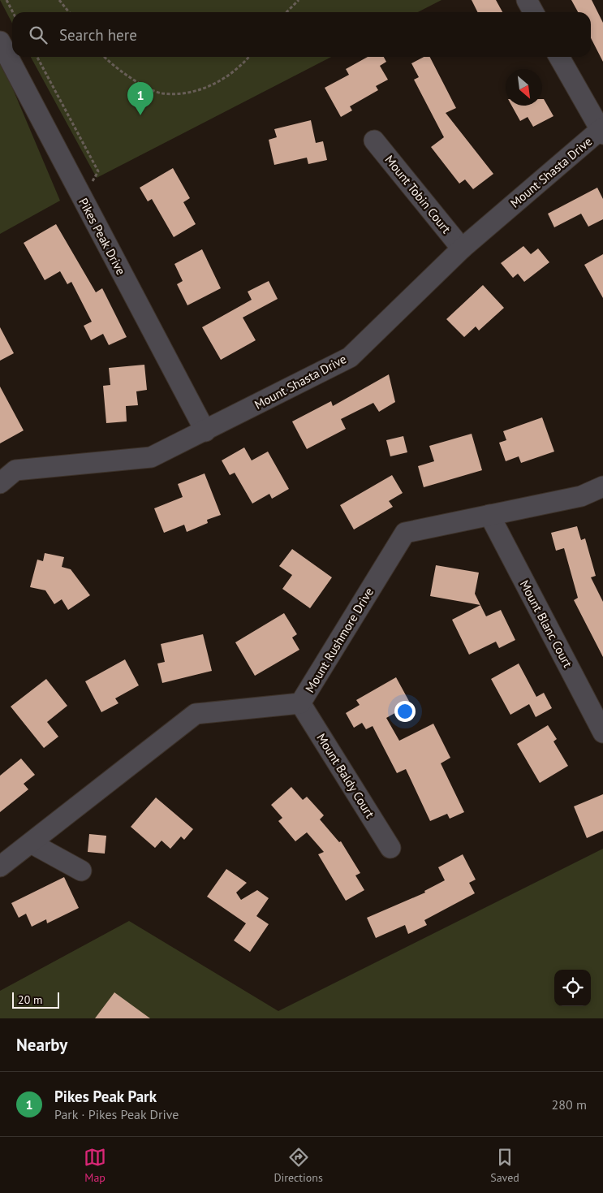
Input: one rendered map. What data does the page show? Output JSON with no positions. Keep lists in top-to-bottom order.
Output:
{
  "streets": {
    "street": [
      "Mount Shasta Drive",
      "Mount Tobin Court",
      "Pikes Peak Drive",
      "Mount Blanc Court",
      "Mount Rushmore Drive",
      "Mount Baldy Court"
    ]
  },
  "crossings": [
    ["Mount Shasta Drive", "Mount Tobin Court"],
    ["Mount Shasta Drive", "Pikes Peak Drive"],
    ["Mount Blanc Court", "Mount Rushmore Drive"],
    ["Mount Rushmore Drive", "Mount Baldy Court"]
  ],
  "scale_bar": "20 m",
  "north": "bottom right",
  "page": {
    "search": "Search here",
    "pins": "1",
    "scale": "20 m",
    "heading": "Nearby",
    "list": [
      {
        "mark": "1",
        "name": "Pikes Peak Park",
        "note": "Park · Pikes Peak Drive",
        "value": "280 m"
      }
    ],
    "nav": ["Map", "Directions", "Saved"]
  }
}
